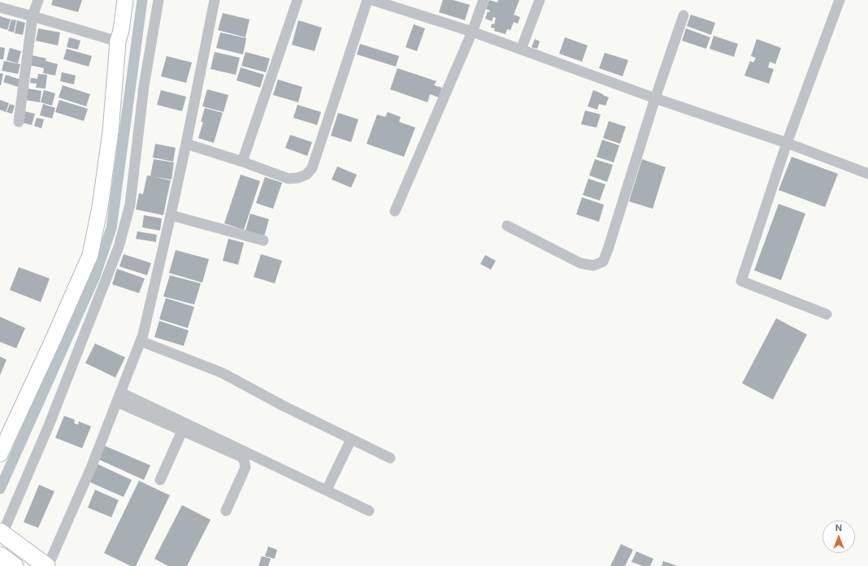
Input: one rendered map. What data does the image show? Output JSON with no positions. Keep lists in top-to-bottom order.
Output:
{
  "north": "top"
}
